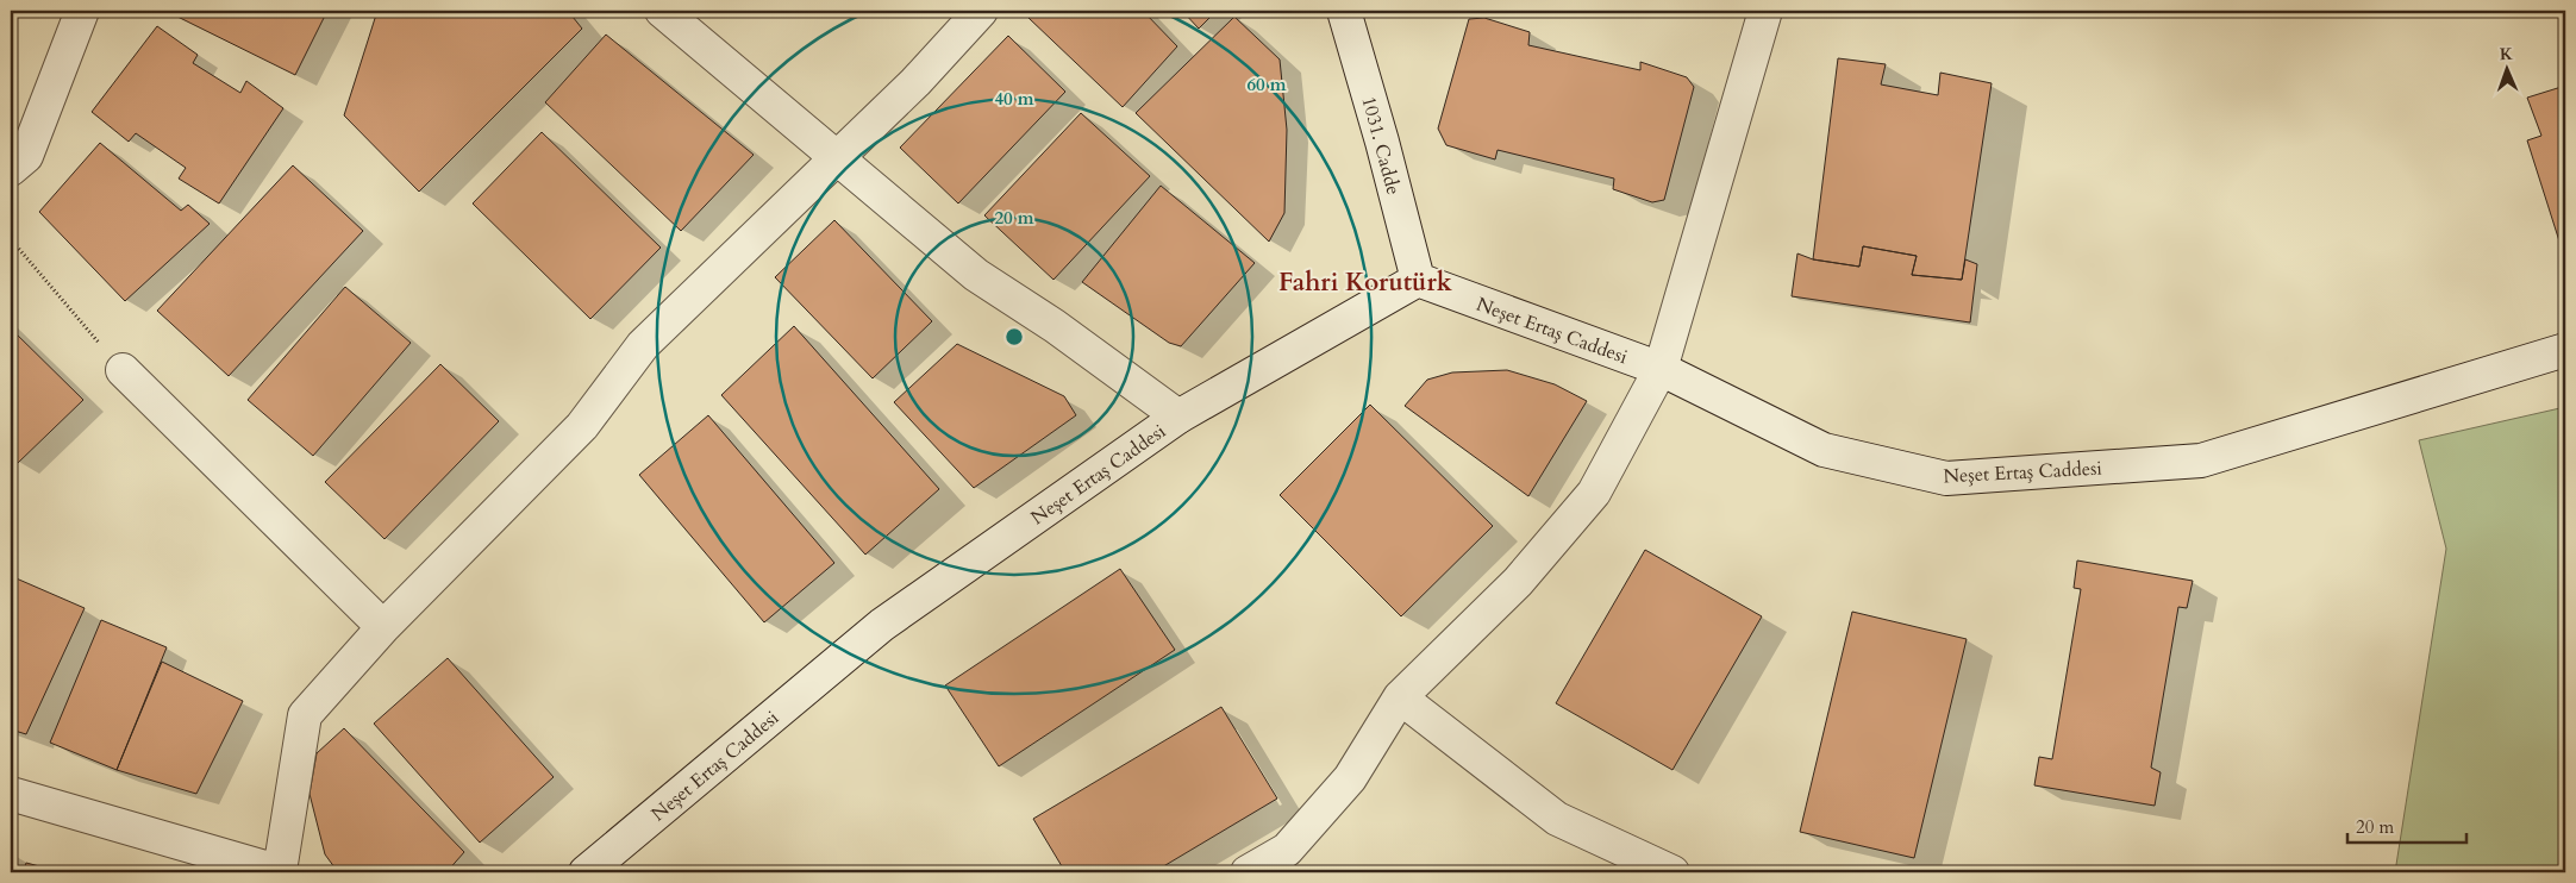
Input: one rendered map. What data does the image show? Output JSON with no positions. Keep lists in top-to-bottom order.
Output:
{
  "streets": {
    "street": ["1031. Cadde", "Neşet Ertaş Caddesi"]
  },
  "crossings": [
    ["1031. Cadde", "Neşet Ertaş Caddesi"]
  ],
  "districts": ["Fahri Korutürk"],
  "scale_bar": "20 m",
  "north": "top",
  "rings": ["60 m", "40 m", "20 m"]
}
